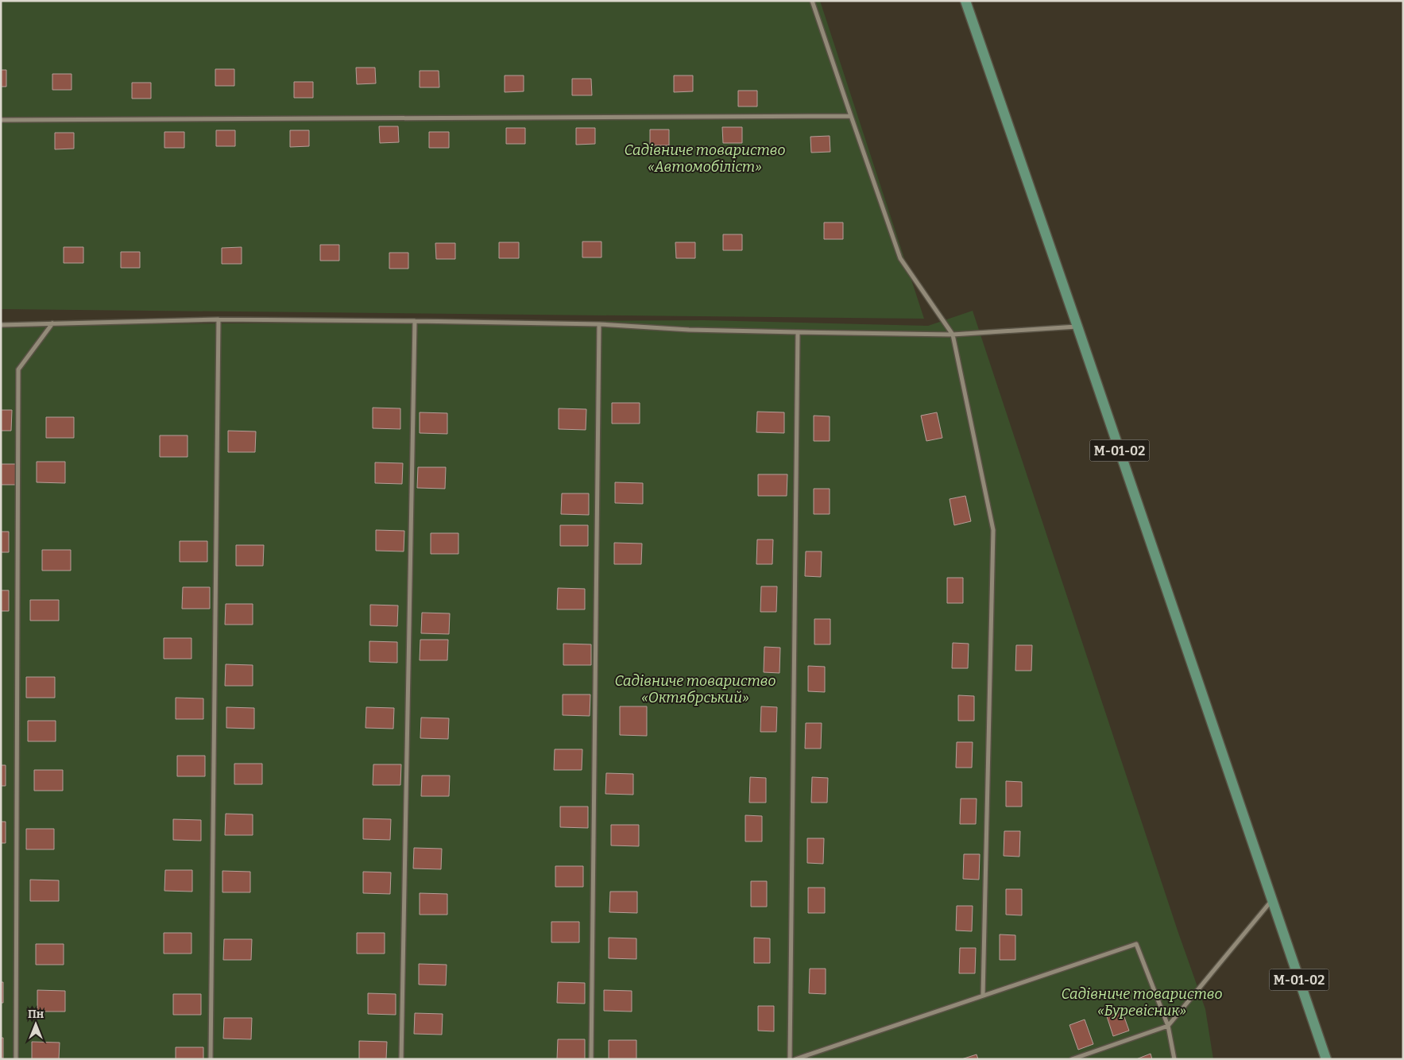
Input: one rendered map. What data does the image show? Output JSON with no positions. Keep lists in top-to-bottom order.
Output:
{
  "streets": {
    "main road": ["М-01-02"]
  },
  "parks": ["Садівниче товариство «Автомобіліст»", "Садівниче товариство «Октябрський»", "Садівниче товариство «Буревісник»"],
  "north": "top"
}
